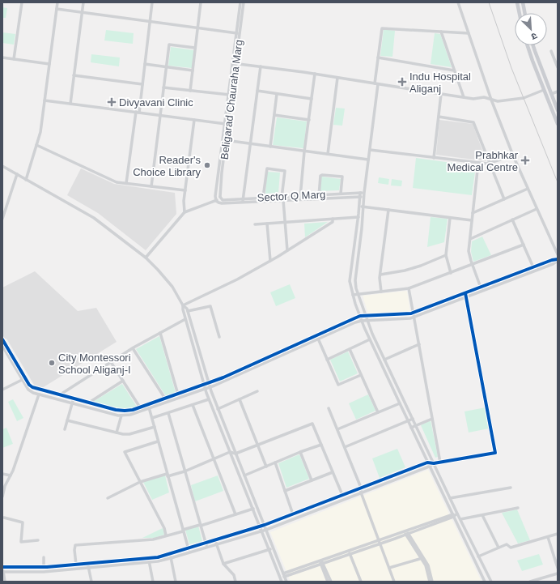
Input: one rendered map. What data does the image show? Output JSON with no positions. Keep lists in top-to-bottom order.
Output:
{
  "streets": {
    "street": ["Beligarad Chauraha Marg", "Sector Q Marg"]
  },
  "crossings": [
    ["Beligarad Chauraha Marg", "Sector Q Marg"]
  ],
  "places": {
    "health": ["Indu Hospital Aliganj", "Divyavani Clinic", "Prabhkar Medical Centre"],
    "other": ["Reader's Choice Library", "City Montessori School Aliganj-I"]
  },
  "north": "bottom right"
}
